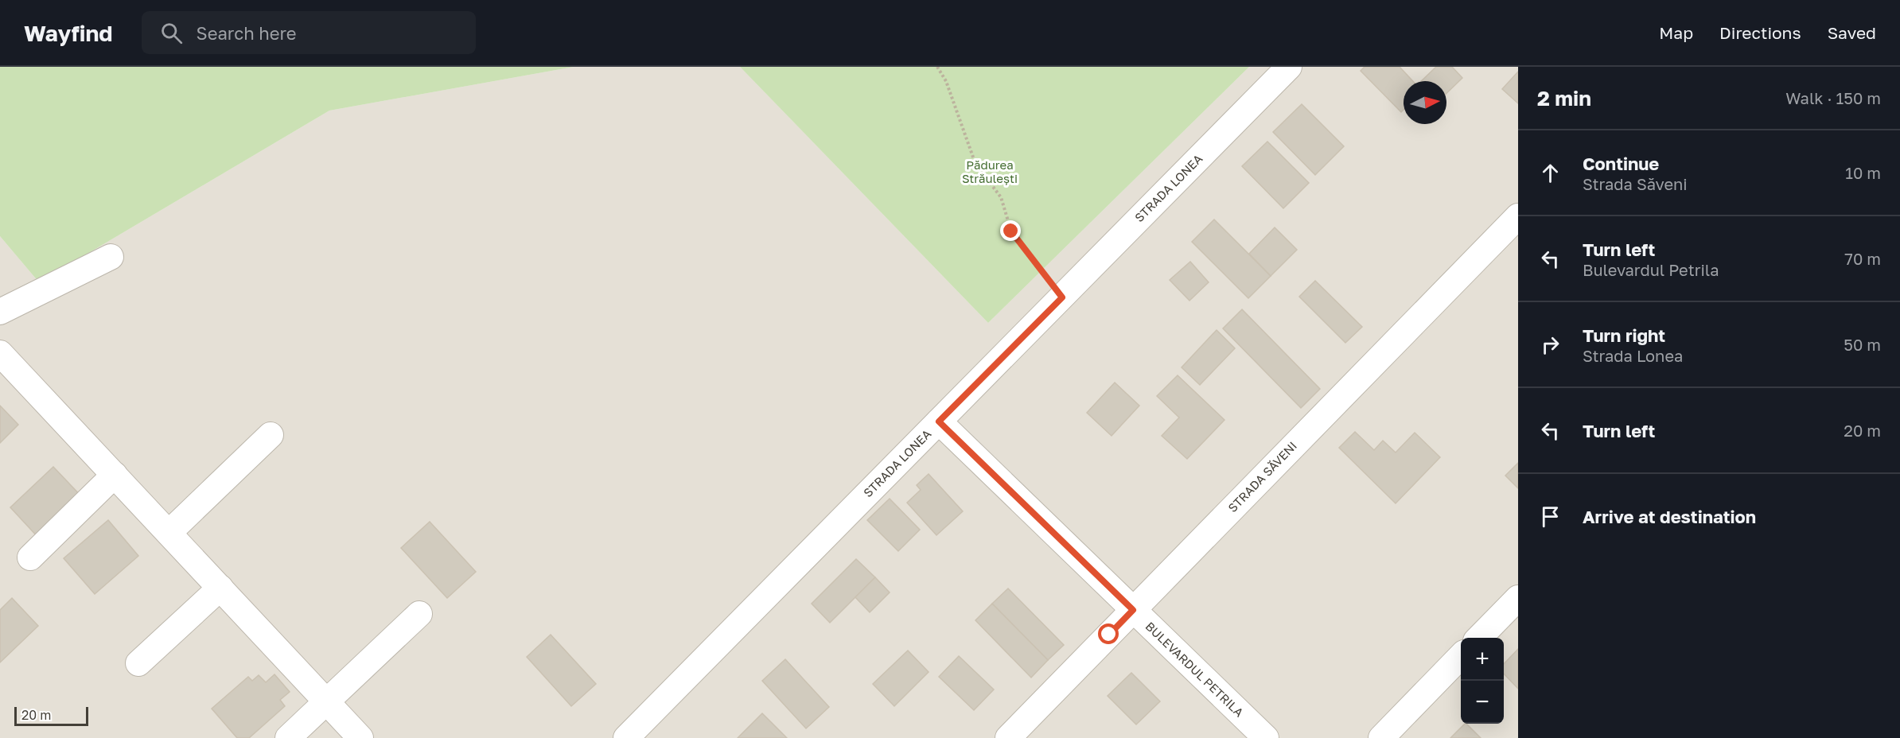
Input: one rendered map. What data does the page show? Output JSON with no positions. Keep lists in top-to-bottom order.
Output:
{
  "streets": {
    "street": ["STRADA LONEA", "STRADA SĂVENI", "BULEVARDUL PETRILA"]
  },
  "crossings": [
    ["STRADA LONEA", "BULEVARDUL PETRILA"],
    ["STRADA SĂVENI", "BULEVARDUL PETRILA"]
  ],
  "parks": ["Pădurea Străulești"],
  "scale_bar": "20 m",
  "north": "right",
  "page": {
    "header": "Wayfind",
    "search": "Search here",
    "nav": ["Map", "Directions", "Saved"],
    "heading": ["2 min", "Walk · 150 m"],
    "list": [
      ["Continue", "Strada Săveni", "10 m"],
      ["Turn left", "Bulevardul Petrila", "70 m"],
      ["Turn right", "Strada Lonea", "50 m"],
      ["Turn left", "20 m"],
      "Arrive at destination"
    ],
    "map_buttons": ["+", "−"],
    "scale": "20 m"
  }
}
